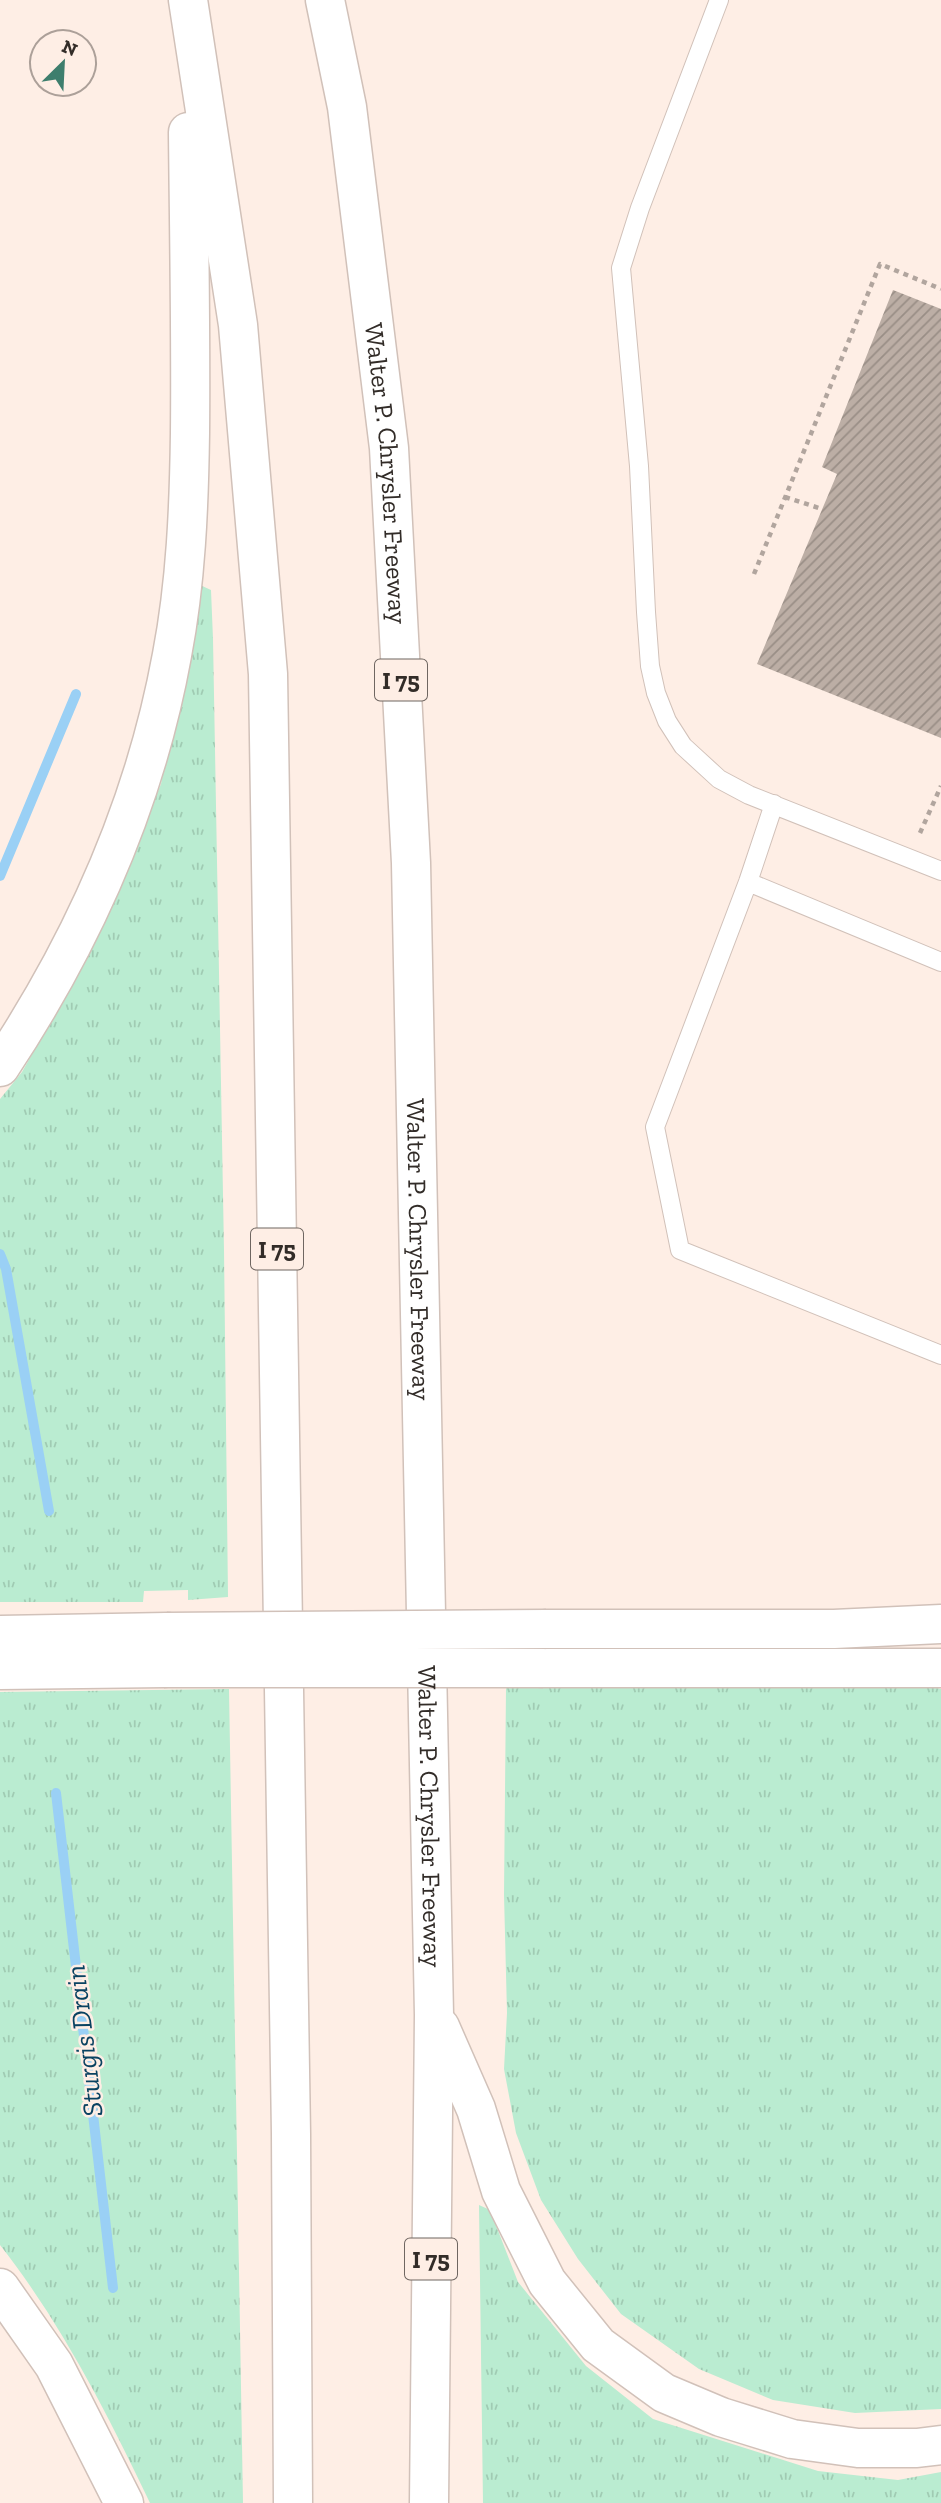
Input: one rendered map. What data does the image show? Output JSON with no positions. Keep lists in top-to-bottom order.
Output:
{
  "streets": {
    "highway": ["Walter P. Chrysler Freeway", "I 75"]
  },
  "water": ["Sturgis Drain"],
  "north": "top right"
}
